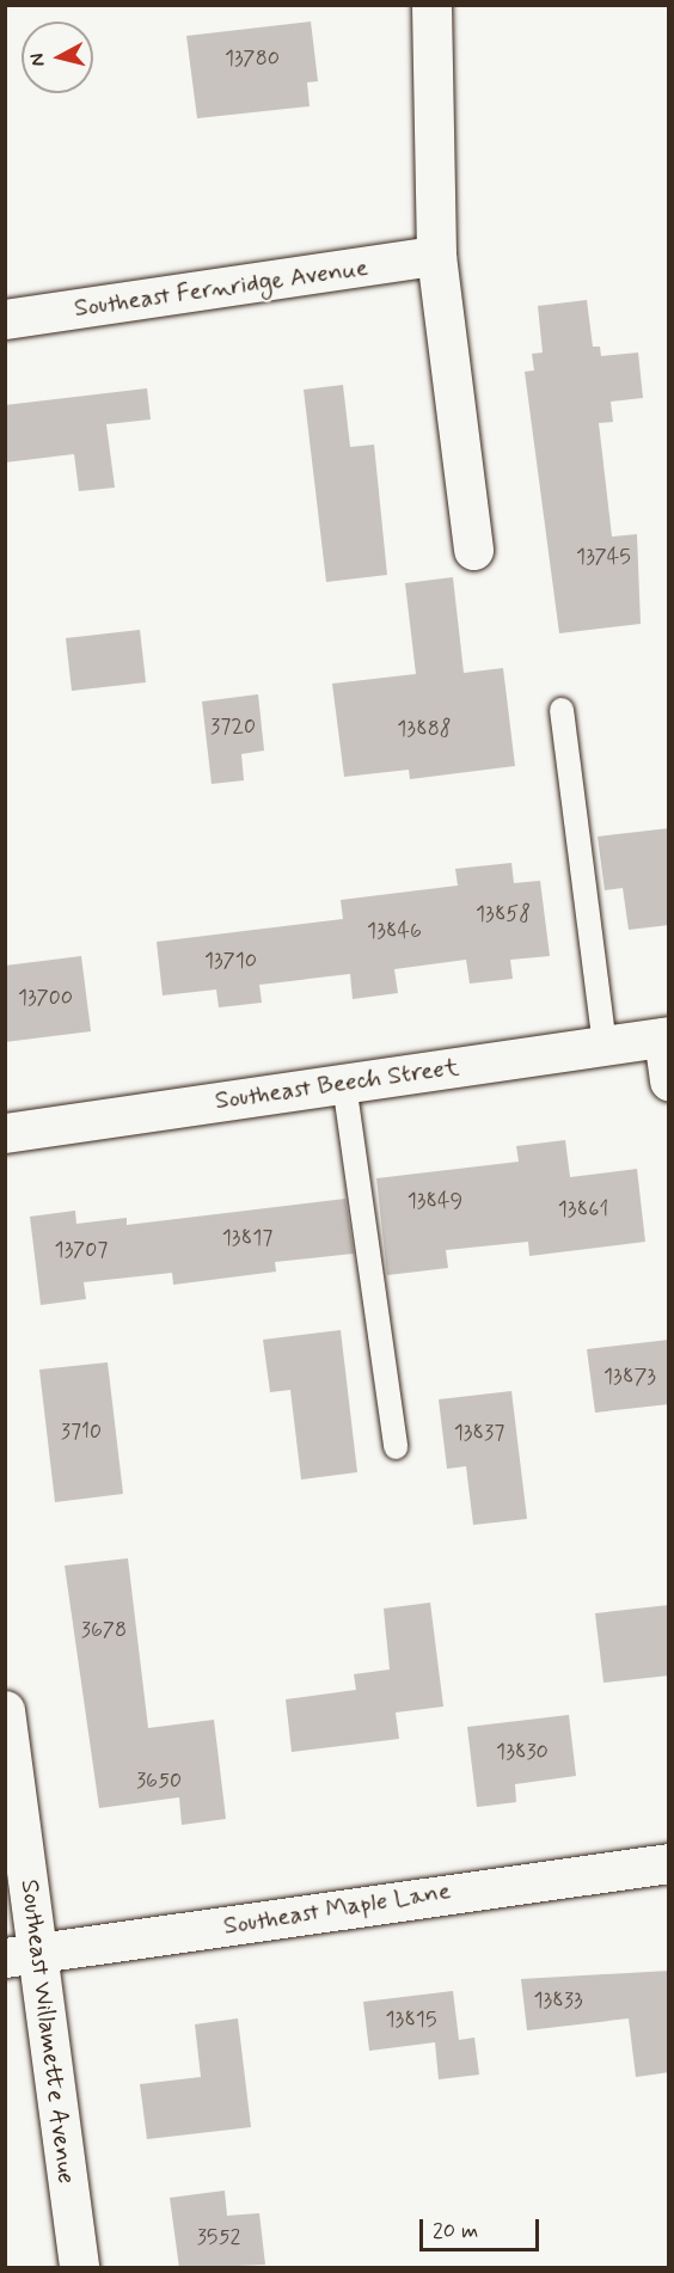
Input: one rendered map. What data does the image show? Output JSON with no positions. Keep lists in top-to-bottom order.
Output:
{
  "streets": {
    "street": [
      "Southeast Fernridge Avenue",
      "Southeast Beech Street",
      "Southeast Maple Lane",
      "Southeast Willamette Avenue"
    ]
  },
  "crossings": [
    ["Southeast Maple Lane", "Southeast Willamette Avenue"]
  ],
  "house_numbers": [
    "13780",
    "13745",
    "3720",
    "13888",
    "13858",
    "13846",
    "13710",
    "13700",
    "13849",
    "13861",
    "13817",
    "13707",
    "13873",
    "3710",
    "13837",
    "3678",
    "13830",
    "3650",
    "13833",
    "13815",
    "3552"
  ],
  "scale_bar": "20 m",
  "north": "left"
}
